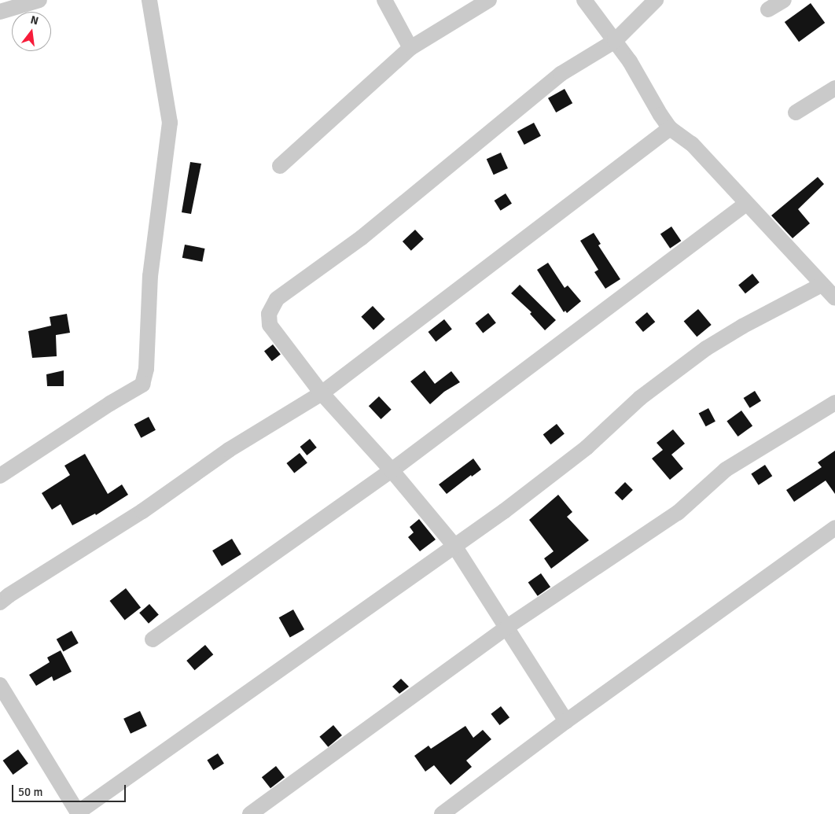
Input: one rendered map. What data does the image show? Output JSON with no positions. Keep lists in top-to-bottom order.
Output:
{
  "scale_bar": "50 m",
  "north": "top"
}
